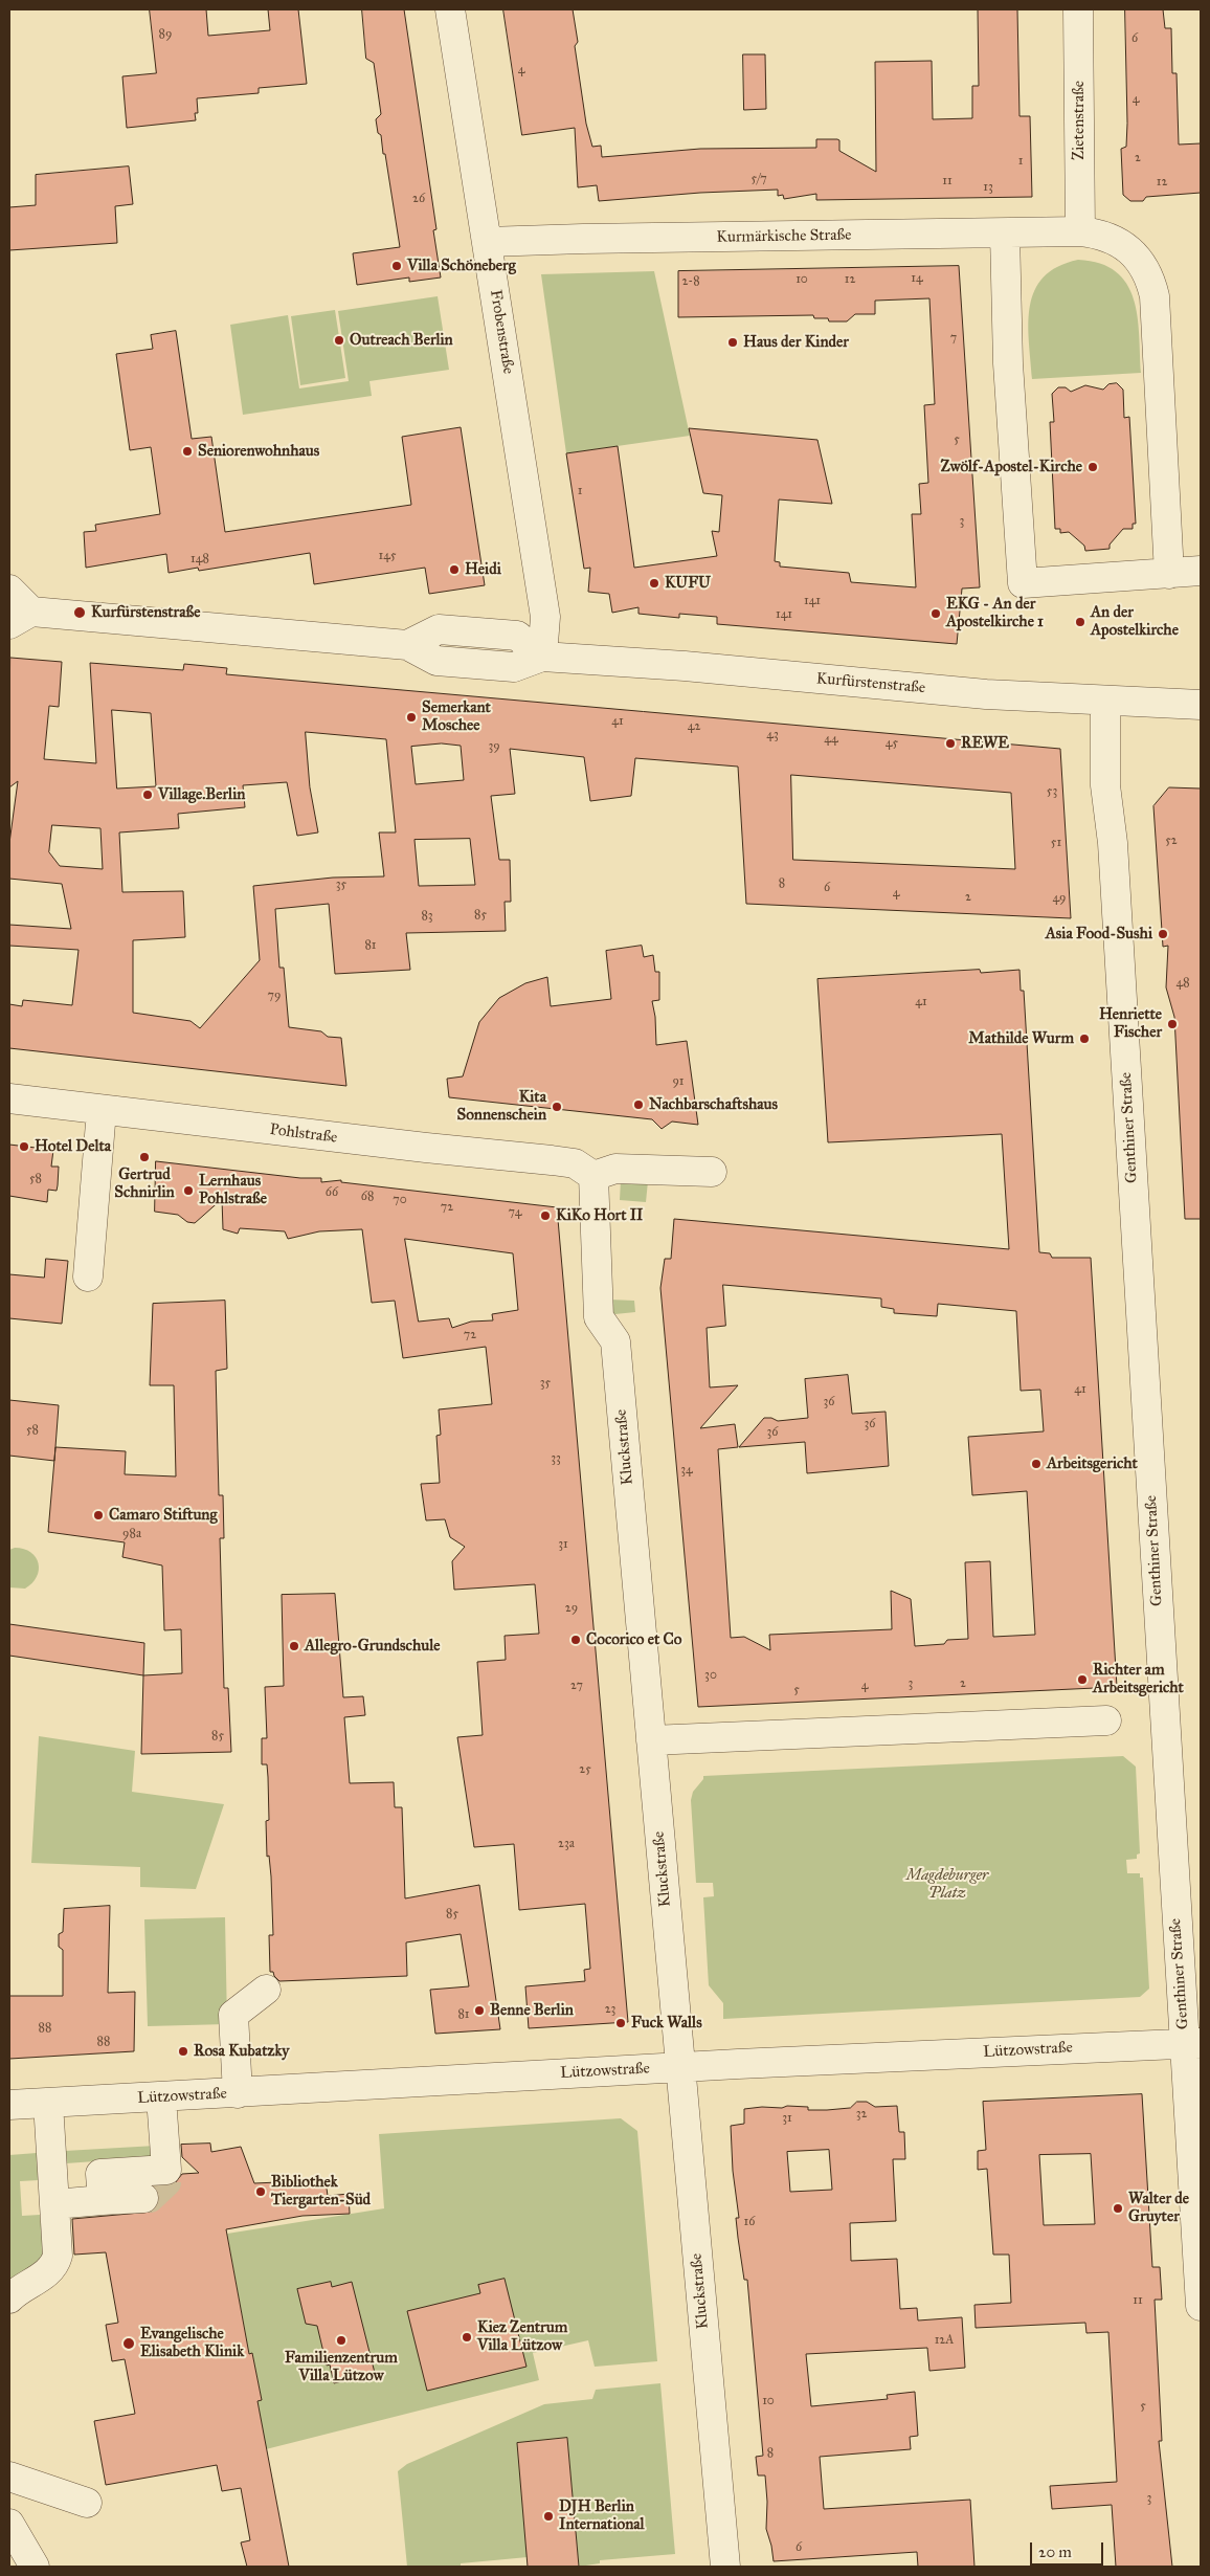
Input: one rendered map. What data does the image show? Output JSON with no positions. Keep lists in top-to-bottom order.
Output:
{
  "streets": {
    "street": [
      "Zietenstraße",
      "Kurmärkische Straße",
      "Frobenstraße",
      "Kurfürstenstraße",
      "Genthiner Straße",
      "Pohlstraße",
      "Kluckstraße",
      "Lützowstraße"
    ]
  },
  "crossings": [
    ["Zietenstraße", "Kurmärkische Straße"],
    ["Kurmärkische Straße", "Frobenstraße"],
    ["Frobenstraße", "Kurfürstenstraße"],
    ["Kurfürstenstraße", "Genthiner Straße"],
    ["Genthiner Straße", "Lützowstraße"],
    ["Pohlstraße", "Kluckstraße"],
    ["Kluckstraße", "Lützowstraße"]
  ],
  "parks": ["Magdeburger Platz"],
  "places": [
    "Villa Schöneberg",
    "Outreach Berlin",
    "Haus der Kinder",
    "Seniorenwohnhaus",
    "Zwölf-Apostel-Kirche",
    "Heidi",
    "KUFU",
    "Kurfürstenstraße",
    "EKG - An der Apostelkirche 1",
    "An der Apostelkirche",
    "Semerkant Moschee",
    "REWE",
    "Village.Berlin",
    "Asia Food-Sushi",
    "Henriette Fischer",
    "Mathilde Wurm",
    "Nachbarschaftshaus",
    "Kita Sonnenschein",
    "Hotel Delta",
    "Gertrud Schnirlin",
    "Lernhaus Pohlstraße",
    "KiKo Hort II",
    "Arbeitsgericht",
    "Camaro Stiftung",
    "Cocorico et Co",
    "Allegro-Grundschule",
    "Richter am Arbeitsgericht",
    "Benne Berlin",
    "Fuck Walls",
    "Rosa Kubatzky",
    "Bibliothek Tiergarten-Süd",
    "Walter de Gruyter",
    "Kiez Zentrum Villa Lützow",
    "Familienzentrum Villa Lützow",
    "Evangelische Elisabeth Klinik",
    "DJH Berlin International"
  ],
  "house_numbers": [
    "89",
    "6",
    "4",
    "4",
    "2",
    "1",
    "5/7",
    "11",
    "12",
    "13",
    "26",
    "14",
    "10",
    "12",
    "2-8",
    "7",
    "5",
    "1",
    "3",
    "145",
    "148",
    "141",
    "141",
    "41",
    "42",
    "43",
    "44",
    "45",
    "39",
    "53",
    "52",
    "51",
    "8",
    "35",
    "6",
    "4",
    "2",
    "49",
    "85",
    "83",
    "81",
    "48",
    "79",
    "41",
    "91",
    "58",
    "66",
    "68",
    "70",
    "72",
    "74",
    "72",
    "35",
    "41",
    "36",
    "36",
    "58",
    "36",
    "33",
    "34",
    "98a",
    "31",
    "29",
    "30",
    "3",
    "2",
    "27",
    "4",
    "5",
    "85",
    "25",
    "23a",
    "85",
    "23",
    "81",
    "88",
    "88",
    "32",
    "31",
    "16",
    "11",
    "12A",
    "10",
    "5",
    "8",
    "3",
    "6"
  ],
  "scale_bar": "20 m"
}
